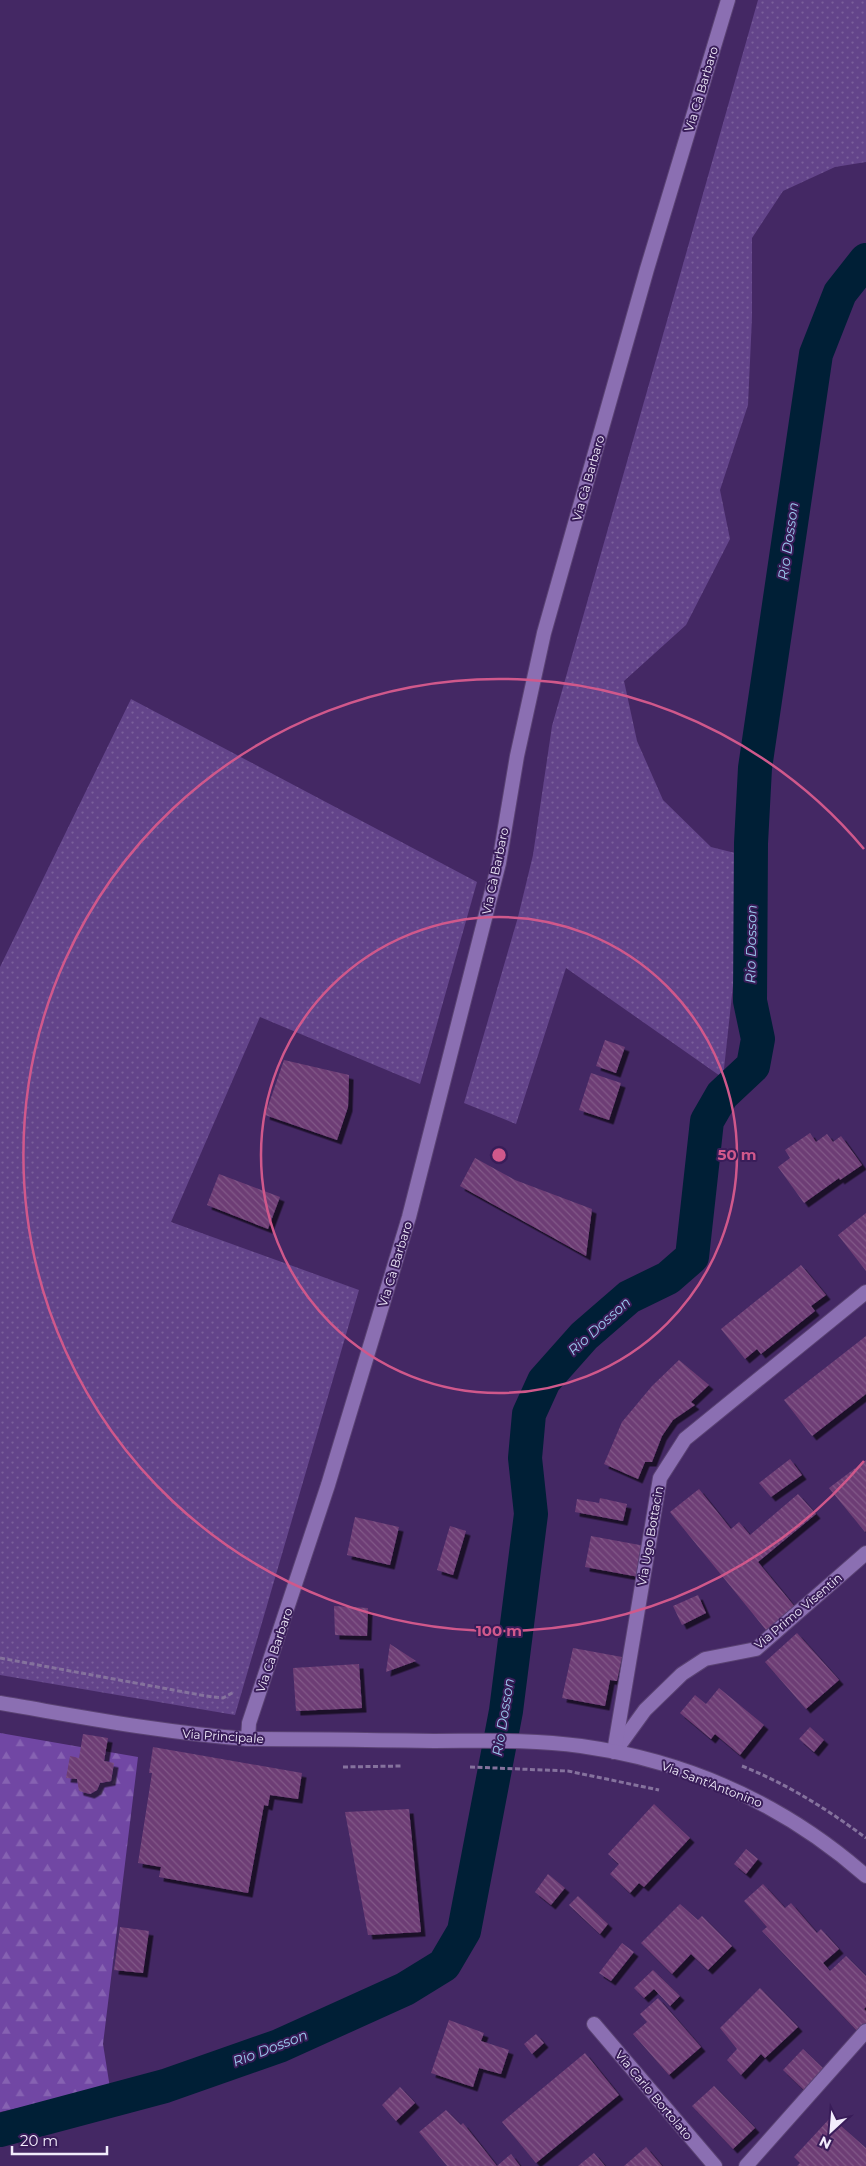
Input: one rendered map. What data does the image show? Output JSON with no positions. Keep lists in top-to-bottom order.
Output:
{
  "streets": {
    "street": [
      "Via Cà Barbaro",
      "Via Ugo Bottacin",
      "Via Primo Visentin",
      "Via Principale",
      "Via Sant'Antonino",
      "Via Carlo Bortolato"
    ]
  },
  "crossings": [
    ["Via Cà Barbaro", "Via Principale"],
    ["Via Ugo Bottacin", "Via Primo Visentin"],
    ["Via Ugo Bottacin", "Via Sant'Antonino"],
    ["Via Primo Visentin", "Via Sant'Antonino"],
    ["Via Principale", "Via Sant'Antonino"]
  ],
  "water": ["Rio Dosson"],
  "scale_bar": "20 m",
  "north": "bottom left",
  "rings": ["50 m", "100 m"]
}
